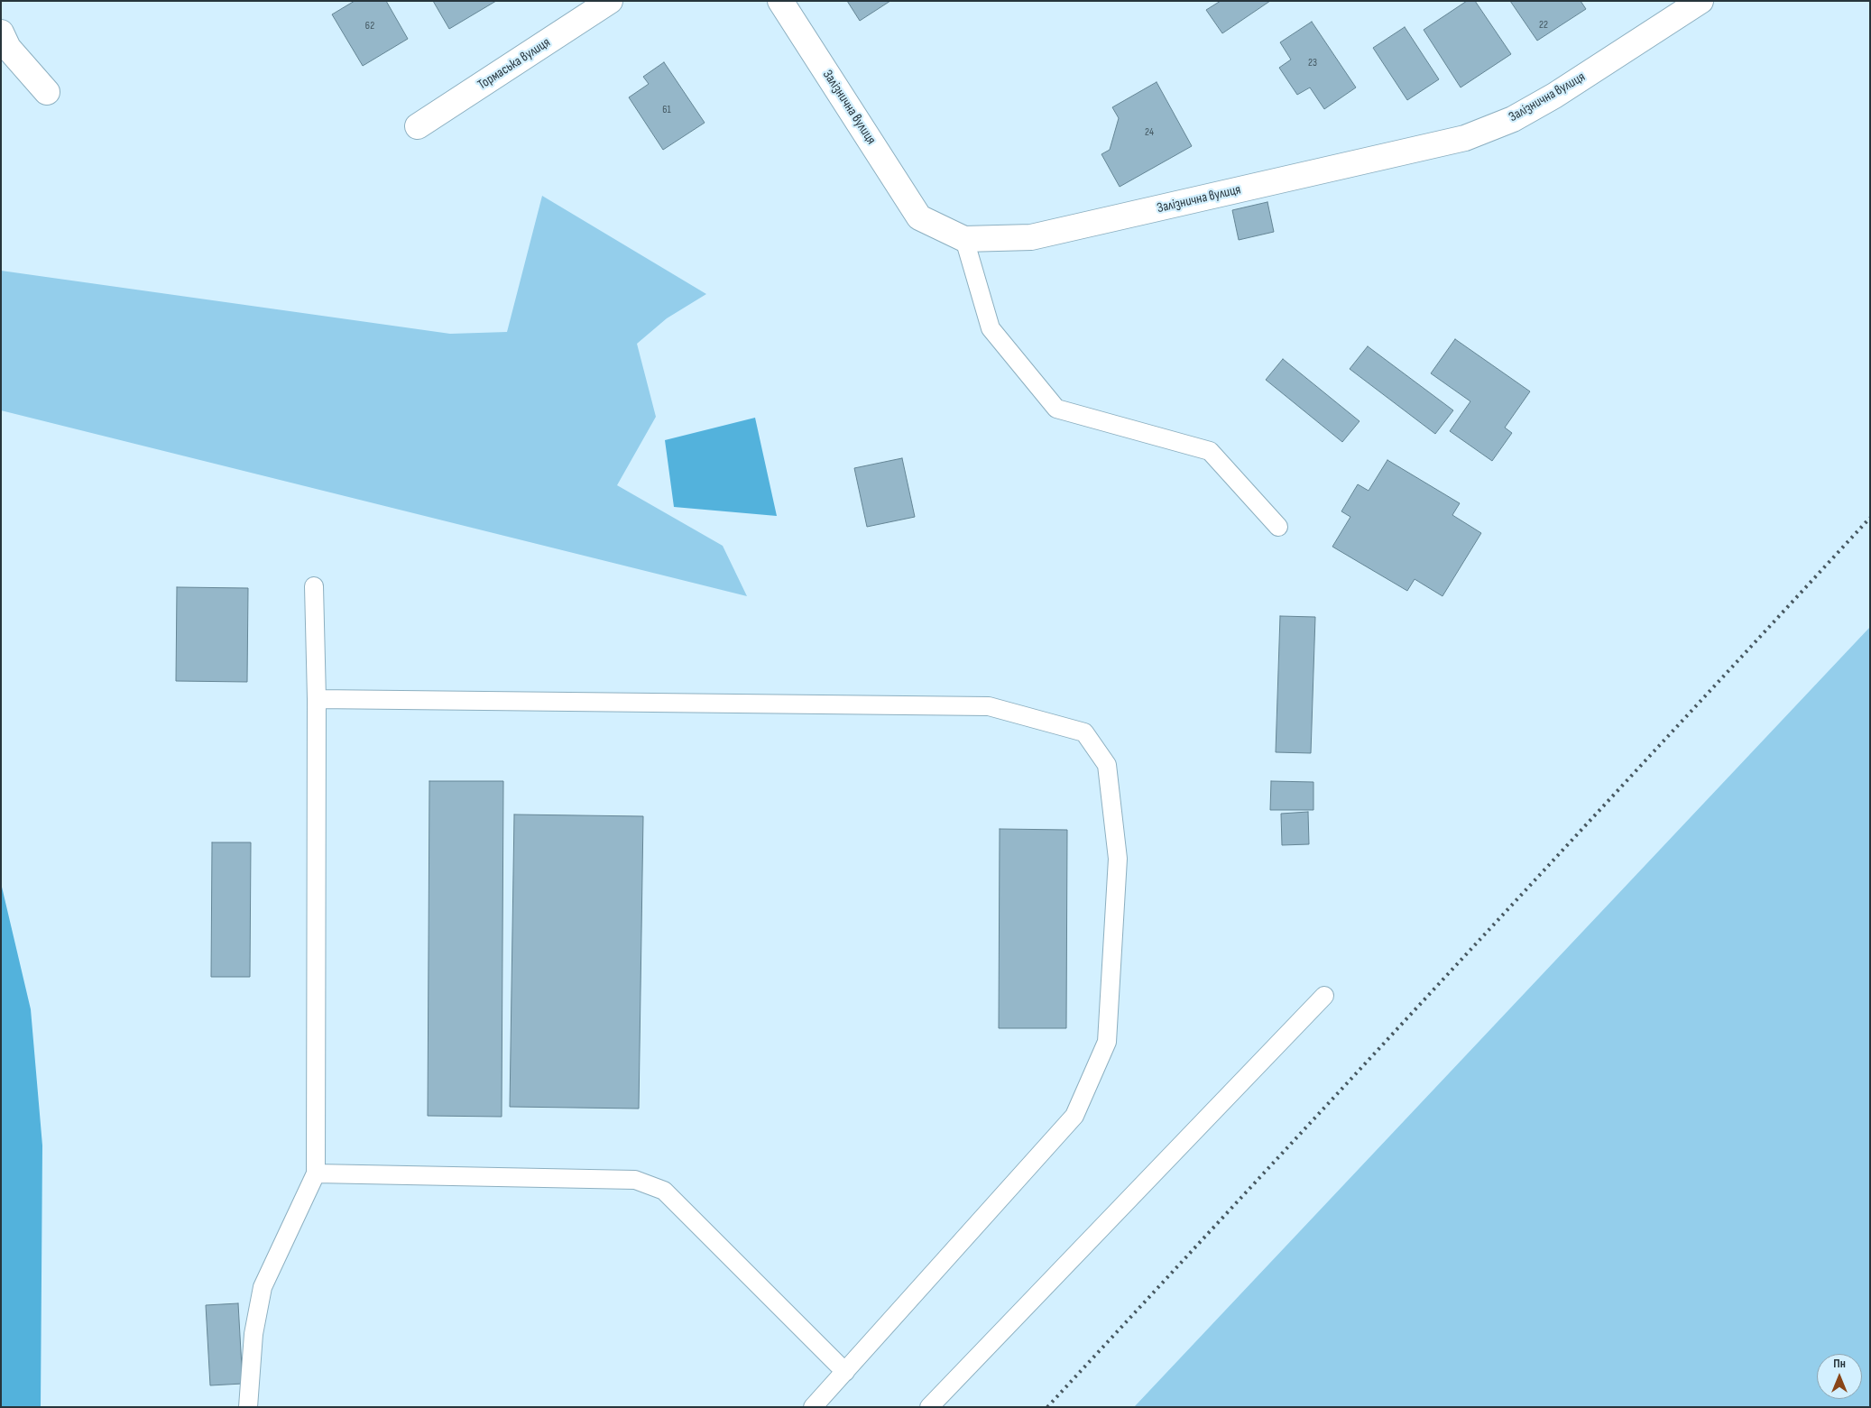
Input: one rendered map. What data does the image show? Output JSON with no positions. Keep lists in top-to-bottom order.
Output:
{
  "streets": {
    "street": ["Тормаська вулиця", "Залізнична вулиця"]
  },
  "house_numbers": [
    "22",
    "62",
    "23",
    "61",
    "24"
  ],
  "north": "top"
}
